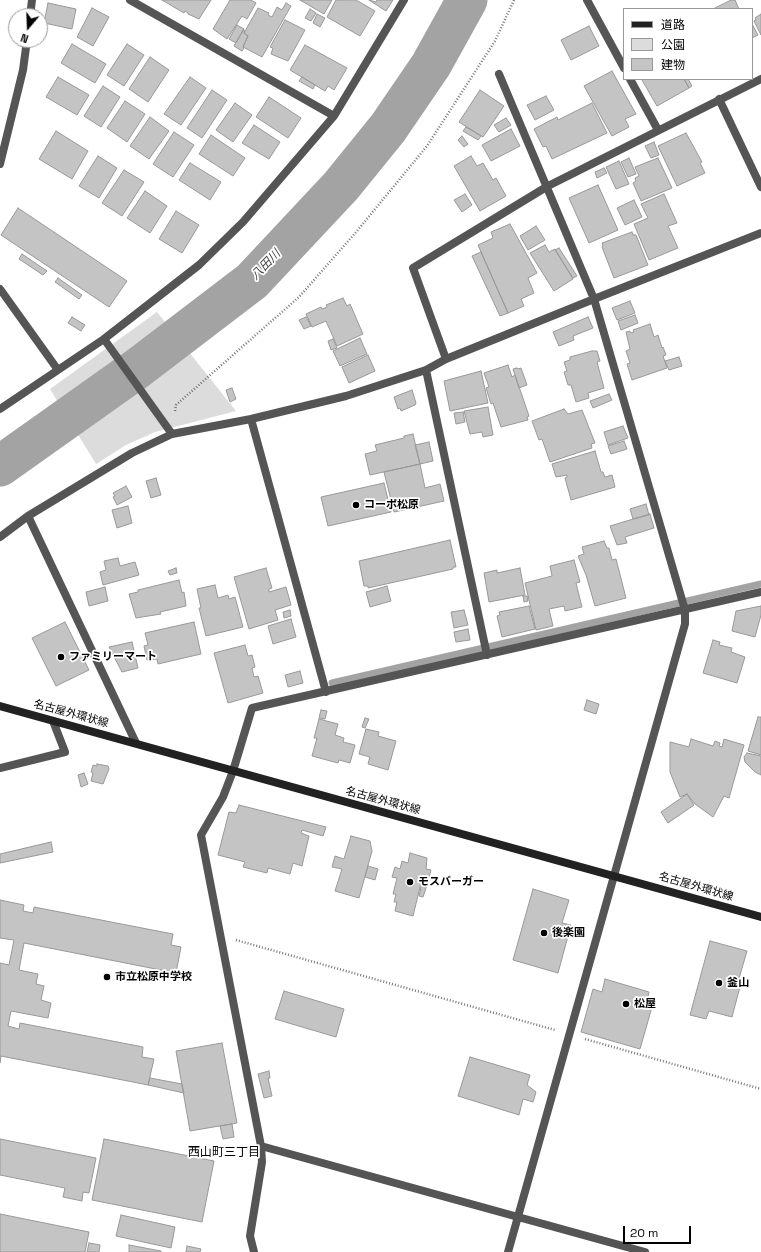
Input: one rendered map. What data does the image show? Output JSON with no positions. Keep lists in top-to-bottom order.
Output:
{
  "streets": {
    "main road": ["名古屋外環状線"]
  },
  "districts": ["西山町三丁目"],
  "water": ["八田川"],
  "places": [
    "コーポ松原",
    "ファミリーマート",
    "モスバーガー",
    "後楽園",
    "市立松原中学校",
    "釜山",
    "松屋"
  ],
  "legend": ["道路", "公園", "建物"],
  "scale_bar": "20 m",
  "north": "bottom"
}
